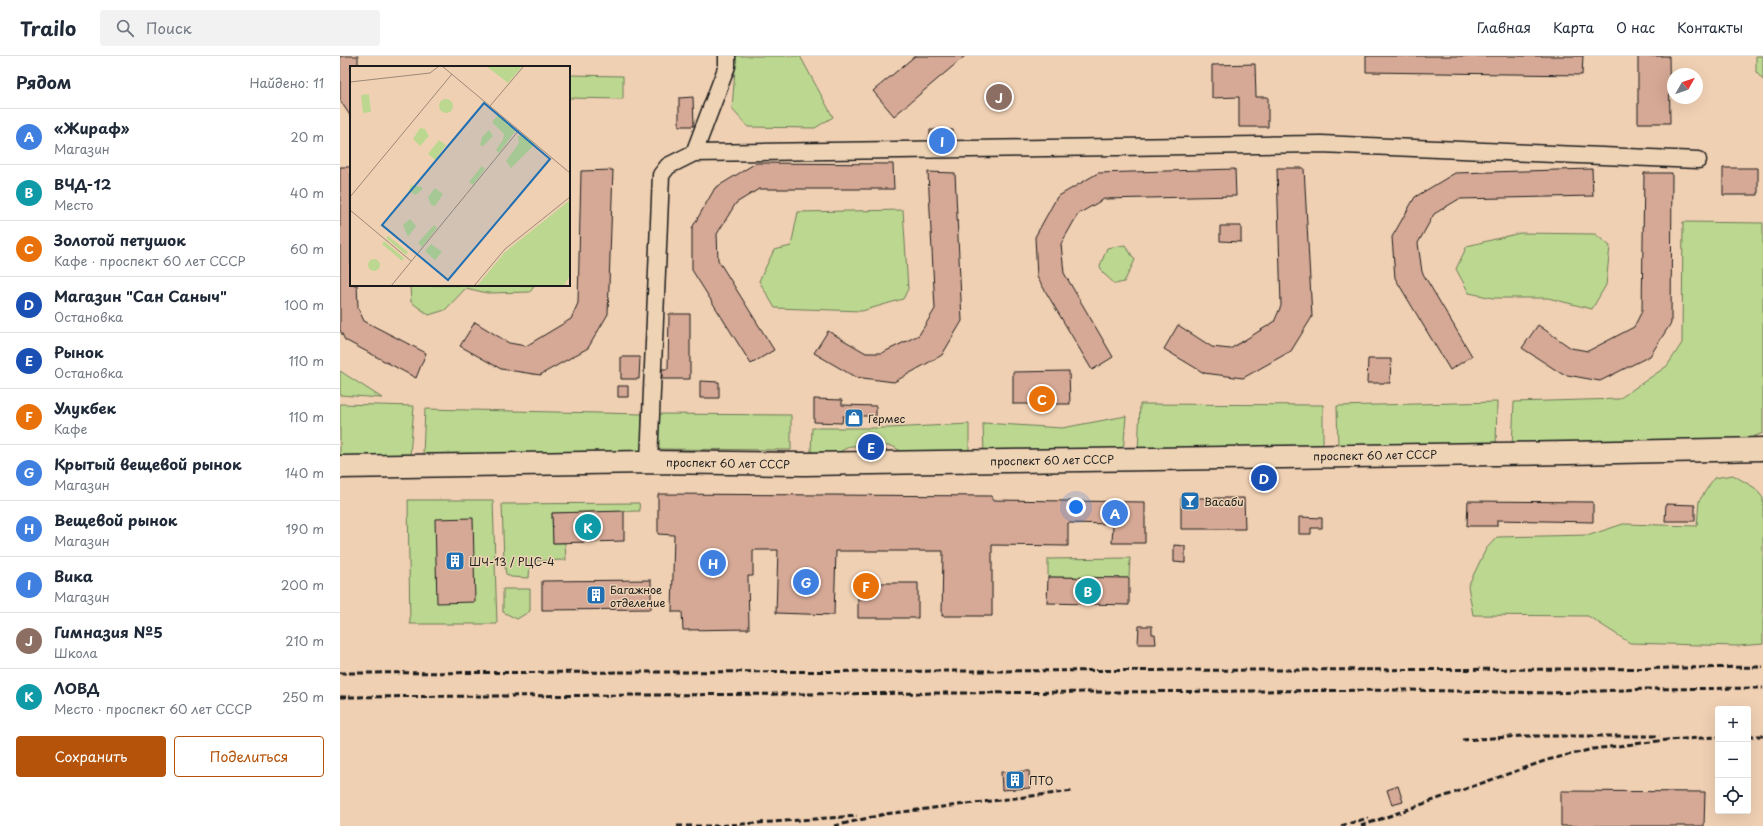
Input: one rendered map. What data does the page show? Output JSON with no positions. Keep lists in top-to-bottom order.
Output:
{
  "streets": {
    "street": ["проспект 60 лет СССР"]
  },
  "places": {
    "shop": ["Гермес"],
    "bar": ["Васаби"],
    "building": ["ШЧ-13 / РЦС-4", "Багажное отделение", "ПТО"]
  },
  "north": "top right",
  "page": {
    "header": "Trailo",
    "search": "Поиск",
    "nav": [
      "Главная",
      "Карта",
      "О нас",
      "Контакты"
    ],
    "heading": ["Рядом", "Найдено: 11"],
    "pins": [
      "J",
      "I",
      "C",
      "E",
      "D",
      "A",
      "K",
      "H",
      "G",
      "F",
      "B"
    ],
    "list": [
      {
        "mark": "A",
        "name": "«Жираф»",
        "note": "Магазин",
        "value": "20 m"
      },
      {
        "mark": "B",
        "name": "ВЧД-12",
        "note": "Место",
        "value": "40 m"
      },
      {
        "mark": "C",
        "name": "Золотой петушок",
        "note": "Кафе · проспект 60 лет СССР",
        "value": "60 m"
      },
      {
        "mark": "D",
        "name": "Магазин \"Сан Саныч\"",
        "note": "Остановка",
        "value": "100 m"
      },
      {
        "mark": "E",
        "name": "Рынок",
        "note": "Остановка",
        "value": "110 m"
      },
      {
        "mark": "F",
        "name": "Улукбек",
        "note": "Кафе",
        "value": "110 m"
      },
      {
        "mark": "G",
        "name": "Крытый вещевой рынок",
        "note": "Магазин",
        "value": "140 m"
      },
      {
        "mark": "H",
        "name": "Вещевой рынок",
        "note": "Магазин",
        "value": "190 m"
      },
      {
        "mark": "I",
        "name": "Вика",
        "note": "Магазин",
        "value": "200 m"
      },
      {
        "mark": "J",
        "name": "Гимназия №5",
        "note": "Школа",
        "value": "210 m"
      },
      {
        "mark": "K",
        "name": "ЛОВД",
        "note": "Место · проспект 60 лет СССР",
        "value": "250 m"
      }
    ],
    "map_buttons": ["+", "−"],
    "buttons": ["Сохранить", "Поделиться"]
  }
}
